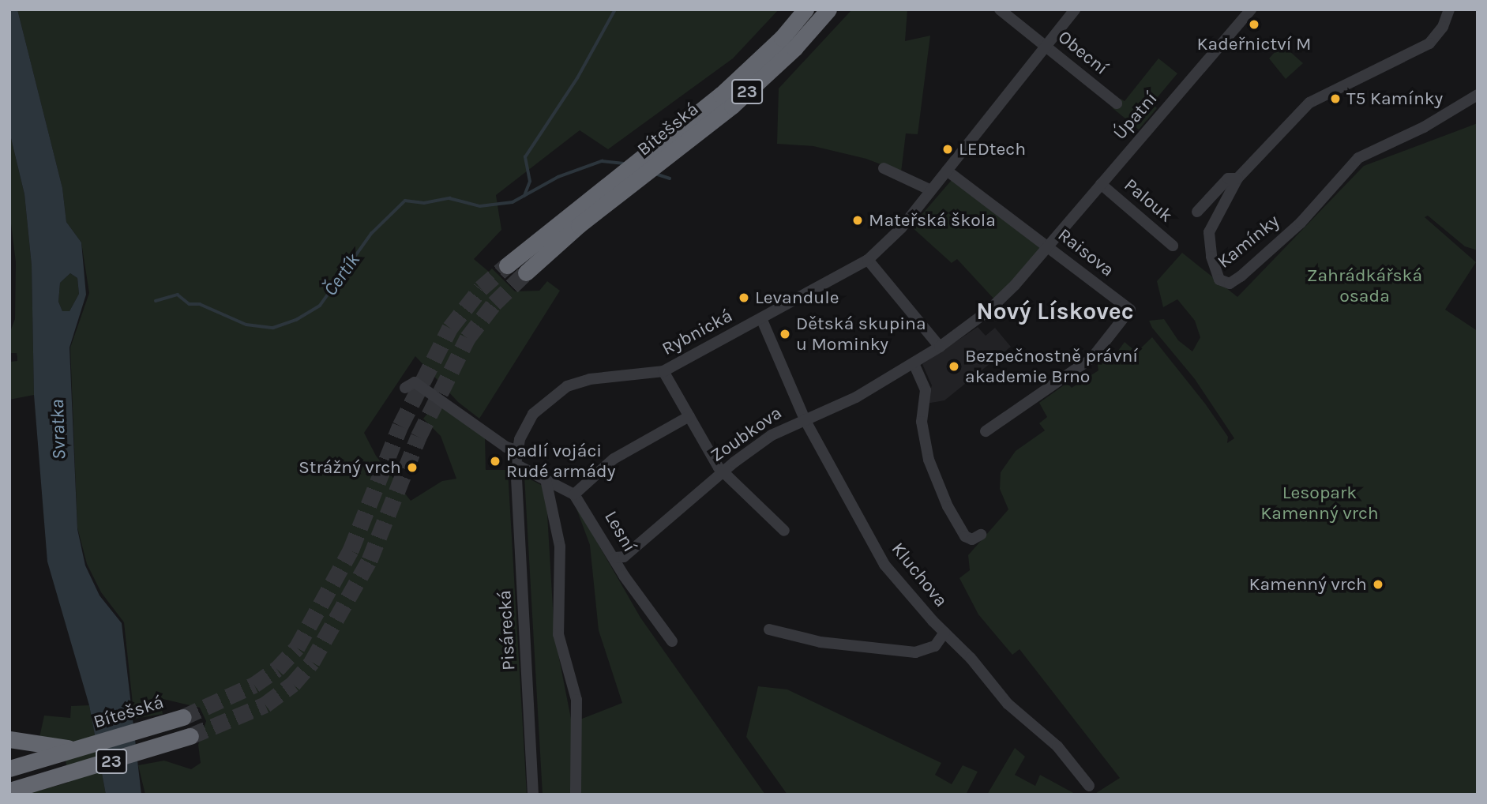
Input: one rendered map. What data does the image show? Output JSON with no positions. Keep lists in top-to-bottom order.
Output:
{
  "streets": {
    "highway": ["23", "Bítešská"],
    "street": [
      "Obecní",
      "Úpatní",
      "Palouk",
      "Kamínky",
      "Raisova",
      "Rybnická",
      "Zoubkova",
      "Lesní",
      "Kluchova",
      "Pisárecká"
    ]
  },
  "crossings": [
    ["Obecní", "Rybnická"],
    ["Úpatní", "Palouk"],
    ["Úpatní", "Raisova"],
    ["Úpatní", "Zoubkova"],
    ["Palouk", "Kamínky"],
    ["Raisova", "Rybnická"],
    ["Raisova", "Zoubkova"],
    ["Rybnická", "Lesní"],
    ["Rybnická", "Kluchova"],
    ["Rybnická", "Pisárecká"],
    ["Zoubkova", "Lesní"],
    ["Zoubkova", "Kluchova"],
    ["Lesní", "Pisárecká"]
  ],
  "districts": ["Nový Lískovec"],
  "water": ["Čertík", "Svratka"],
  "parks": ["Zahrádkářská osada", "Lesopark Kamenný vrch"],
  "places": [
    "Kadeřnictví M",
    "T5 Kamínky",
    "LEDtech",
    "Mateřská škola",
    "Levandule",
    "Dětská skupina u Mominky",
    "Bezpečnostně právní akademie Brno",
    "padlí vojáci Rudé armády",
    "Strážný vrch",
    "Kamenný vrch"
  ]
}
